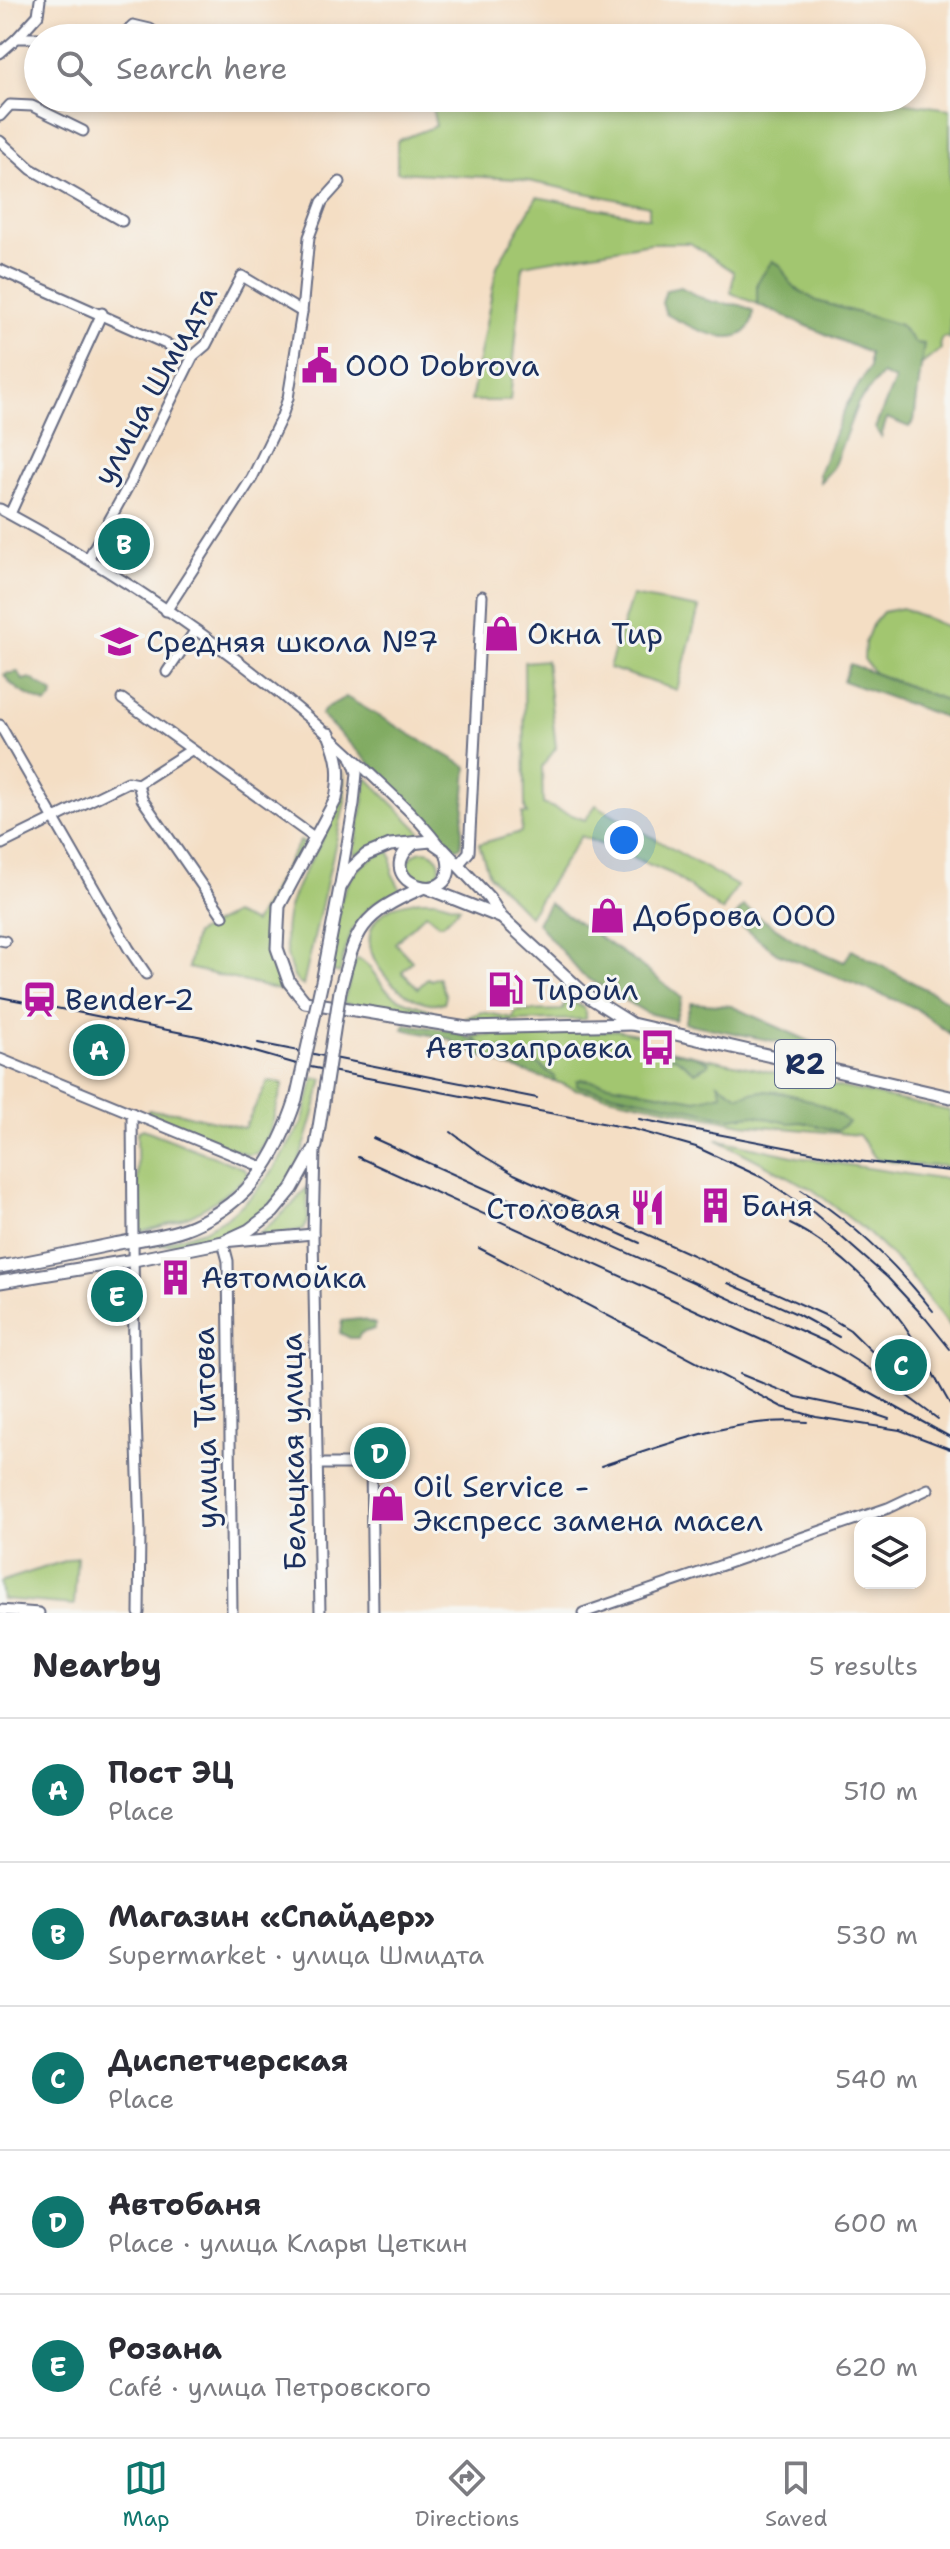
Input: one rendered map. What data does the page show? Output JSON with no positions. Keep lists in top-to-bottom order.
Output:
{
  "streets": {
    "main road": ["R2"],
    "street": ["улица Шмидта", "улица Титова", "Бельцкая улица"]
  },
  "places": {
    "public building": ["OOO Dobrova"],
    "shop": ["Окна Тир", "Доброва ООО", "Oil Service - Экспресс замена масел"],
    "school or university": ["Средняя школа №7"],
    "fuel station": ["Тиройл"],
    "station": ["Bender-2"],
    "bus stop": ["Автозаправка"],
    "building": ["Баня", "Автомойка"],
    "restaurant": ["Столовая"]
  },
  "page": {
    "search": "Search here",
    "pins": [
      "B",
      "A",
      "E",
      "C",
      "D"
    ],
    "heading": ["Nearby", "5 results"],
    "list": [
      {
        "mark": "A",
        "name": "Пост ЭЦ",
        "note": "Place",
        "value": "510 m"
      },
      {
        "mark": "B",
        "name": "Магазин «Спайдер»",
        "note": "Supermarket · улица Шмидта",
        "value": "530 m"
      },
      {
        "mark": "C",
        "name": "Диспетчерская",
        "note": "Place",
        "value": "540 m"
      },
      {
        "mark": "D",
        "name": "Автобаня",
        "note": "Place · улица Клары Цеткин",
        "value": "600 m"
      },
      {
        "mark": "E",
        "name": "Розана",
        "note": "Café · улица Петровского",
        "value": "620 m"
      }
    ],
    "nav": ["Map", "Directions", "Saved"]
  }
}
